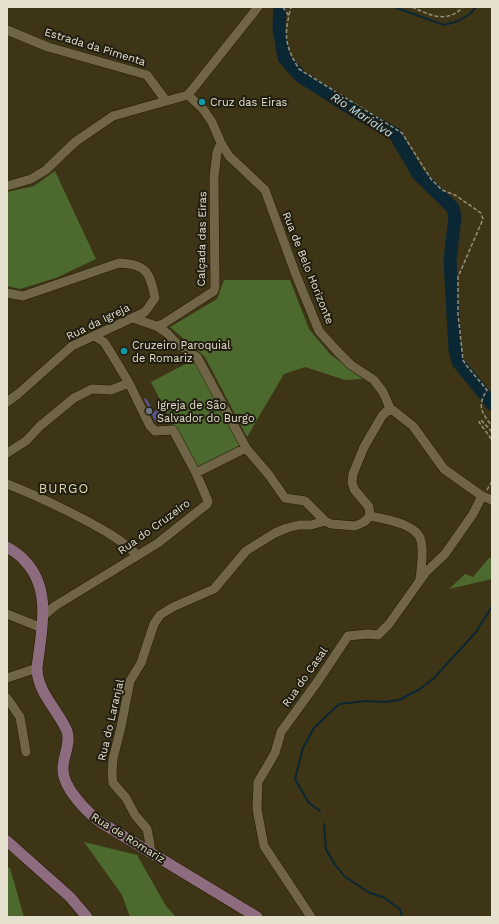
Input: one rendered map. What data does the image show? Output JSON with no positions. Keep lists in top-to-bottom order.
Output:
{
  "streets": {
    "main road": ["Rua de Romariz"],
    "street": [
      "Estrada da Pimenta",
      "Calçada das Eiras",
      "Rua de Belo Horizonte",
      "Rua da Igreja",
      "Rua do Cruzeiro",
      "Rua do Casal",
      "Rua do Laranjal"
    ]
  },
  "crossings": [
    ["Calçada das Eiras", "Rua de Belo Horizonte"],
    ["Rua de Belo Horizonte", "Rua do Casal"],
    ["Rua do Cruzeiro", "Rua de Romariz"],
    ["Rua do Laranjal", "Rua de Romariz"]
  ],
  "districts": ["BURGO"],
  "water": ["Rio Marialva"],
  "places": ["Cruz das Eiras", "Cruzeiro Paroquial de Romariz", "Igreja de São Salvador do Burgo"]
}
